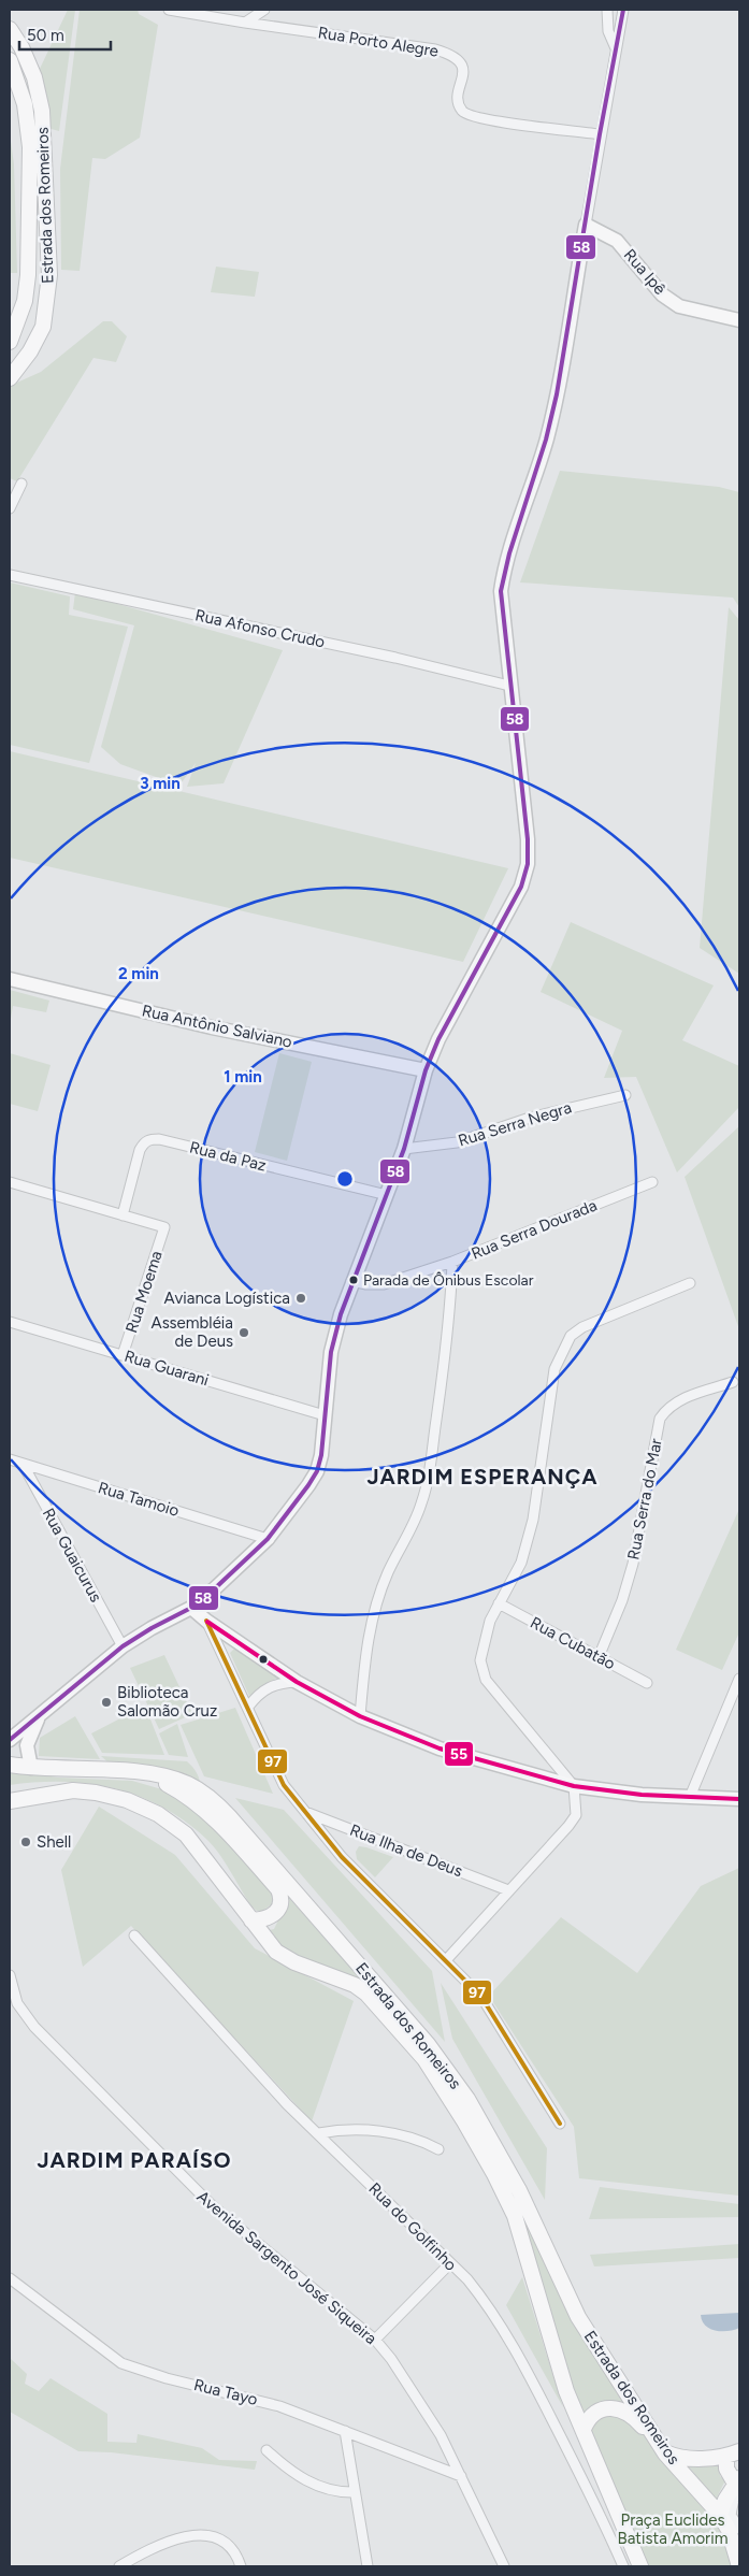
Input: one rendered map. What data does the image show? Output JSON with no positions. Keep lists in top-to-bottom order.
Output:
{
  "streets": {
    "main road": ["Estrada dos Romeiros"],
    "street": [
      "Rua Porto Alegre",
      "Rua Ipê",
      "Rua Afonso Crudo",
      "Rua Antônio Salviano",
      "Rua Serra Negra",
      "Rua da Paz",
      "Rua Serra Dourada",
      "Rua Moema",
      "Rua Guarani",
      "Rua Tamoio",
      "Rua Serra do Mar",
      "Rua Guaicurus",
      "Rua Cubatão",
      "Rua Ilha de Deus",
      "Rua do Golfinho",
      "Avenida Sargento José Siqueira",
      "Rua Tayo"
    ]
  },
  "crossings": [
    ["Rua da Paz", "Rua Moema"],
    ["Rua Moema", "Rua Guarani"],
    ["Rua Tamoio", "Rua Guaicurus"],
    ["Rua Serra do Mar", "Rua Cubatão"],
    ["Avenida Sargento José Siqueira", "Rua Tayo"]
  ],
  "districts": ["JARDIM ESPERANÇA", "JARDIM PARAÍSO"],
  "parks": ["Praça Euclides Batista Amorim"],
  "places": [
    "Parada de Ônibus Escolar",
    "Avianca Logística",
    "Assembléia de Deus",
    "Biblioteca Salomão Cruz",
    "Shell"
  ],
  "lines": ["transit line 58", "transit line 97", "transit line 55"],
  "scale_bar": "50 m",
  "rings": ["3 min", "2 min", "1 min"]
}
